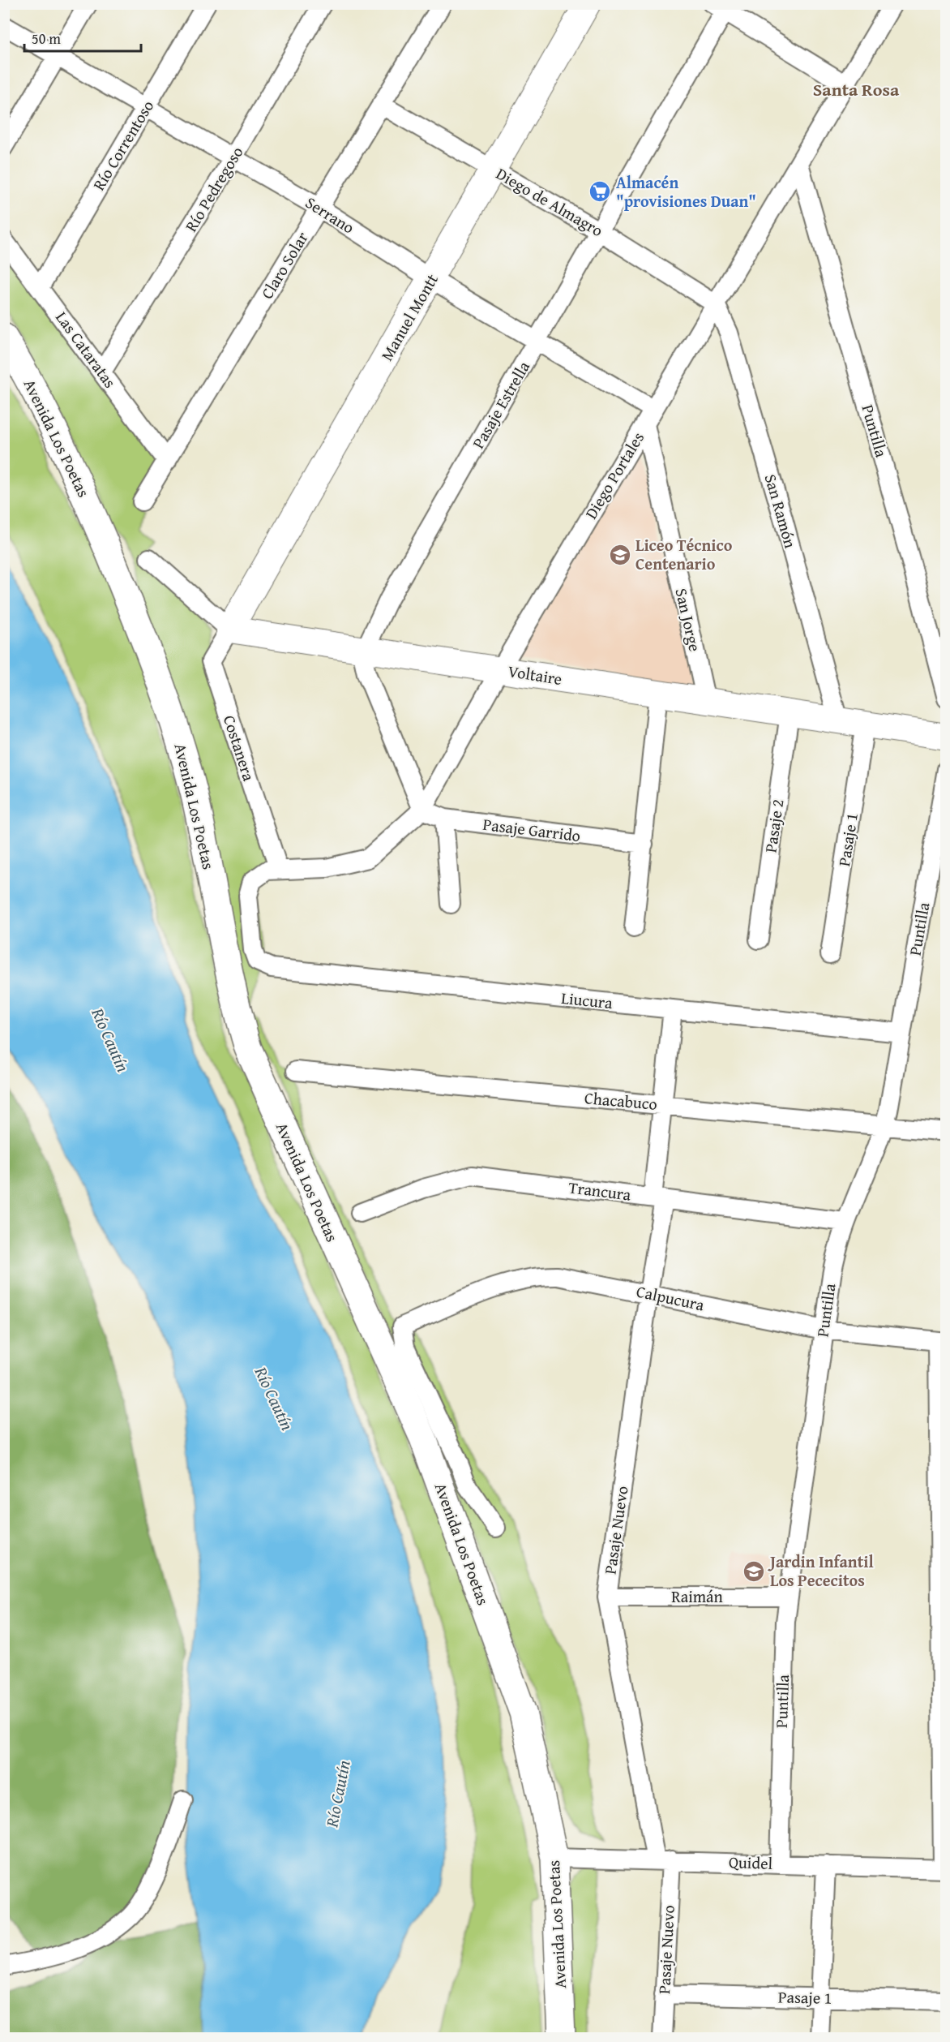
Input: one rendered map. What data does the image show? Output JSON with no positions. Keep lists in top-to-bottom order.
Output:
{
  "streets": {
    "main road": ["Avenida Los Poetas"],
    "street": [
      "Río Correntoso",
      "Río Pedregoso",
      "Diego de Almagro",
      "Serrano",
      "Claro Solar",
      "Manuel Montt",
      "Las Cataratas",
      "Pasaje Estrella",
      "Puntilla",
      "Diego Portales",
      "San Ramón",
      "San Jorge",
      "Voltaire",
      "Costanera",
      "Pasaje 2",
      "Pasaje Garrido",
      "Pasaje 1",
      "Liucura",
      "Chacabuco",
      "Trancura",
      "Calpucura",
      "Pasaje Nuevo",
      "Raimán",
      "Quidel"
    ]
  },
  "crossings": [
    ["Río Correntoso", "Serrano"],
    ["Río Correntoso", "Las Cataratas"],
    ["Río Pedregoso", "Serrano"],
    ["Río Pedregoso", "Las Cataratas"],
    ["Diego de Almagro", "Claro Solar"],
    ["Diego de Almagro", "Manuel Montt"],
    ["Diego de Almagro", "Pasaje Estrella"],
    ["Diego de Almagro", "Diego Portales"],
    ["Diego de Almagro", "San Ramón"],
    ["Serrano", "Claro Solar"],
    ["Serrano", "Manuel Montt"],
    ["Serrano", "Pasaje Estrella"],
    ["Serrano", "Diego Portales"],
    ["Serrano", "San Jorge"],
    ["Claro Solar", "Las Cataratas"],
    ["Manuel Montt", "Voltaire"],
    ["Manuel Montt", "Costanera"],
    ["Pasaje Estrella", "Diego Portales"],
    ["Pasaje Estrella", "Voltaire"],
    ["Pasaje Estrella", "Pasaje Garrido"],
    ["Puntilla", "Diego Portales"],
    ["Puntilla", "Liucura"],
    ["Puntilla", "Chacabuco"],
    ["Puntilla", "Trancura"],
    ["Puntilla", "Calpucura"],
    ["Puntilla", "Raimán"],
    ["Puntilla", "Quidel"],
    ["Avenida Los Poetas", "Quidel"],
    ["Diego Portales", "San Ramón"],
    ["Diego Portales", "San Jorge"],
    ["Diego Portales", "Voltaire"],
    ["Diego Portales", "Costanera"],
    ["Diego Portales", "Pasaje Garrido"],
    ["Diego Portales", "Liucura"],
    ["San Ramón", "Voltaire"],
    ["San Jorge", "Voltaire"],
    ["Voltaire", "Costanera"],
    ["Voltaire", "Pasaje 2"],
    ["Voltaire", "Pasaje 1"],
    ["Pasaje 1", "Pasaje Nuevo"],
    ["Liucura", "Pasaje Nuevo"],
    ["Chacabuco", "Pasaje Nuevo"],
    ["Trancura", "Pasaje Nuevo"],
    ["Calpucura", "Pasaje Nuevo"],
    ["Pasaje Nuevo", "Raimán"],
    ["Pasaje Nuevo", "Quidel"]
  ],
  "districts": ["Santa Rosa"],
  "water": ["Río Cautín"],
  "places": {
    "supermarket": ["Almacén \"provisiones Duan\""],
    "school or university": ["Liceo Técnico Centenario", "Jardin Infantil Los Pececitos"]
  },
  "scale_bar": "50 m"
}
